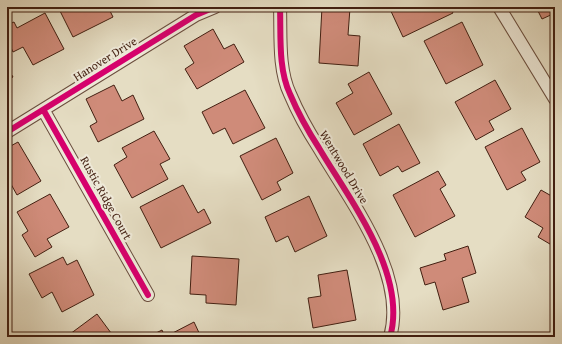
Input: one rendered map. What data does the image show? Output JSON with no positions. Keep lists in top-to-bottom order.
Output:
{
  "streets": {
    "street": ["Hanover Drive", "Wentwood Drive", "Rustic Ridge Court"]
  },
  "crossings": [
    ["Hanover Drive", "Rustic Ridge Court"]
  ]
}
